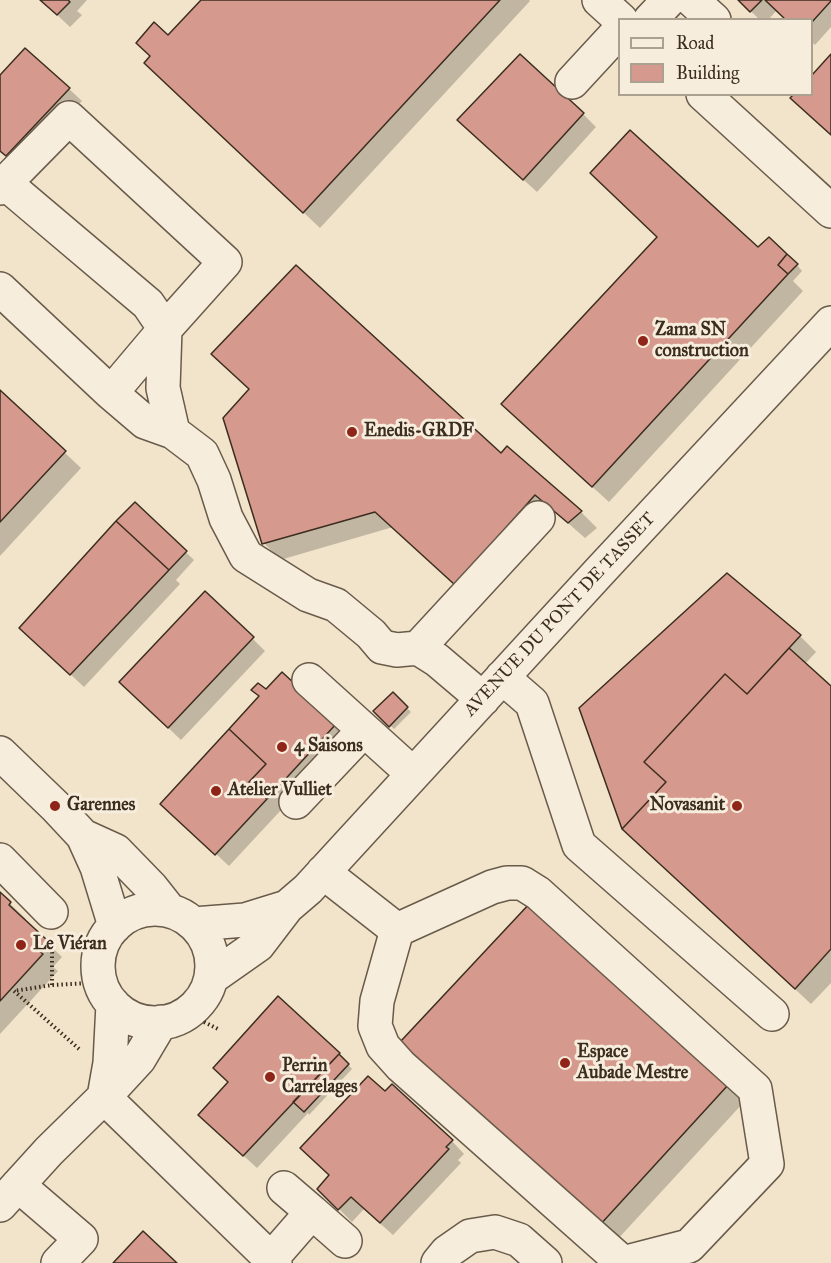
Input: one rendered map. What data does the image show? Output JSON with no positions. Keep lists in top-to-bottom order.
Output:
{
  "streets": {
    "street": ["AVENUE DU PONT DE TASSET"]
  },
  "places": [
    "Zama SN construction",
    "Enedis-GRDF",
    "4 Saisons",
    "Atelier Vulliet",
    "Garennes",
    "Novasanit",
    "Le Viéran",
    "Espace Aubade Mestre",
    "Perrin Carrelages"
  ],
  "legend": ["Road", "Building"]
}
